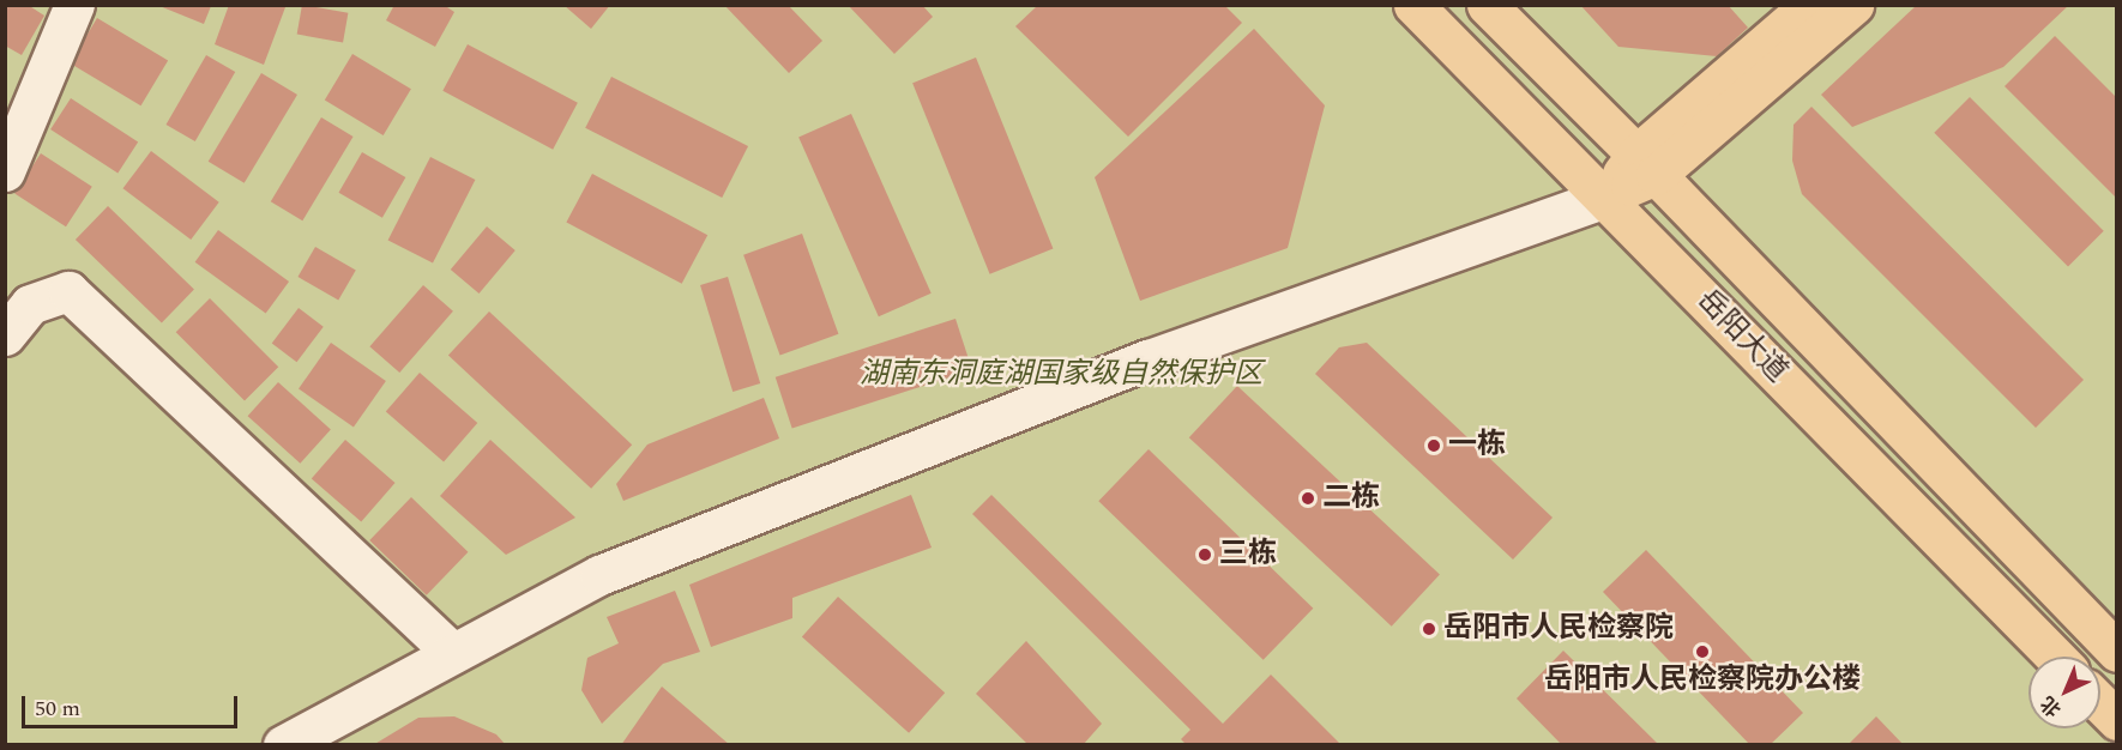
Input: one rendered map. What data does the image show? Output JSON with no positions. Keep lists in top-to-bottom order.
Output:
{
  "streets": {
    "main road": ["岳阳大道"]
  },
  "parks": ["湖南东洞庭湖国家级自然保护区"],
  "places": [
    "一栋",
    "二栋",
    "三栋",
    "岳阳市人民检察院",
    "岳阳市人民检察院办公楼"
  ],
  "scale_bar": "50 m",
  "north": "bottom left"
}
